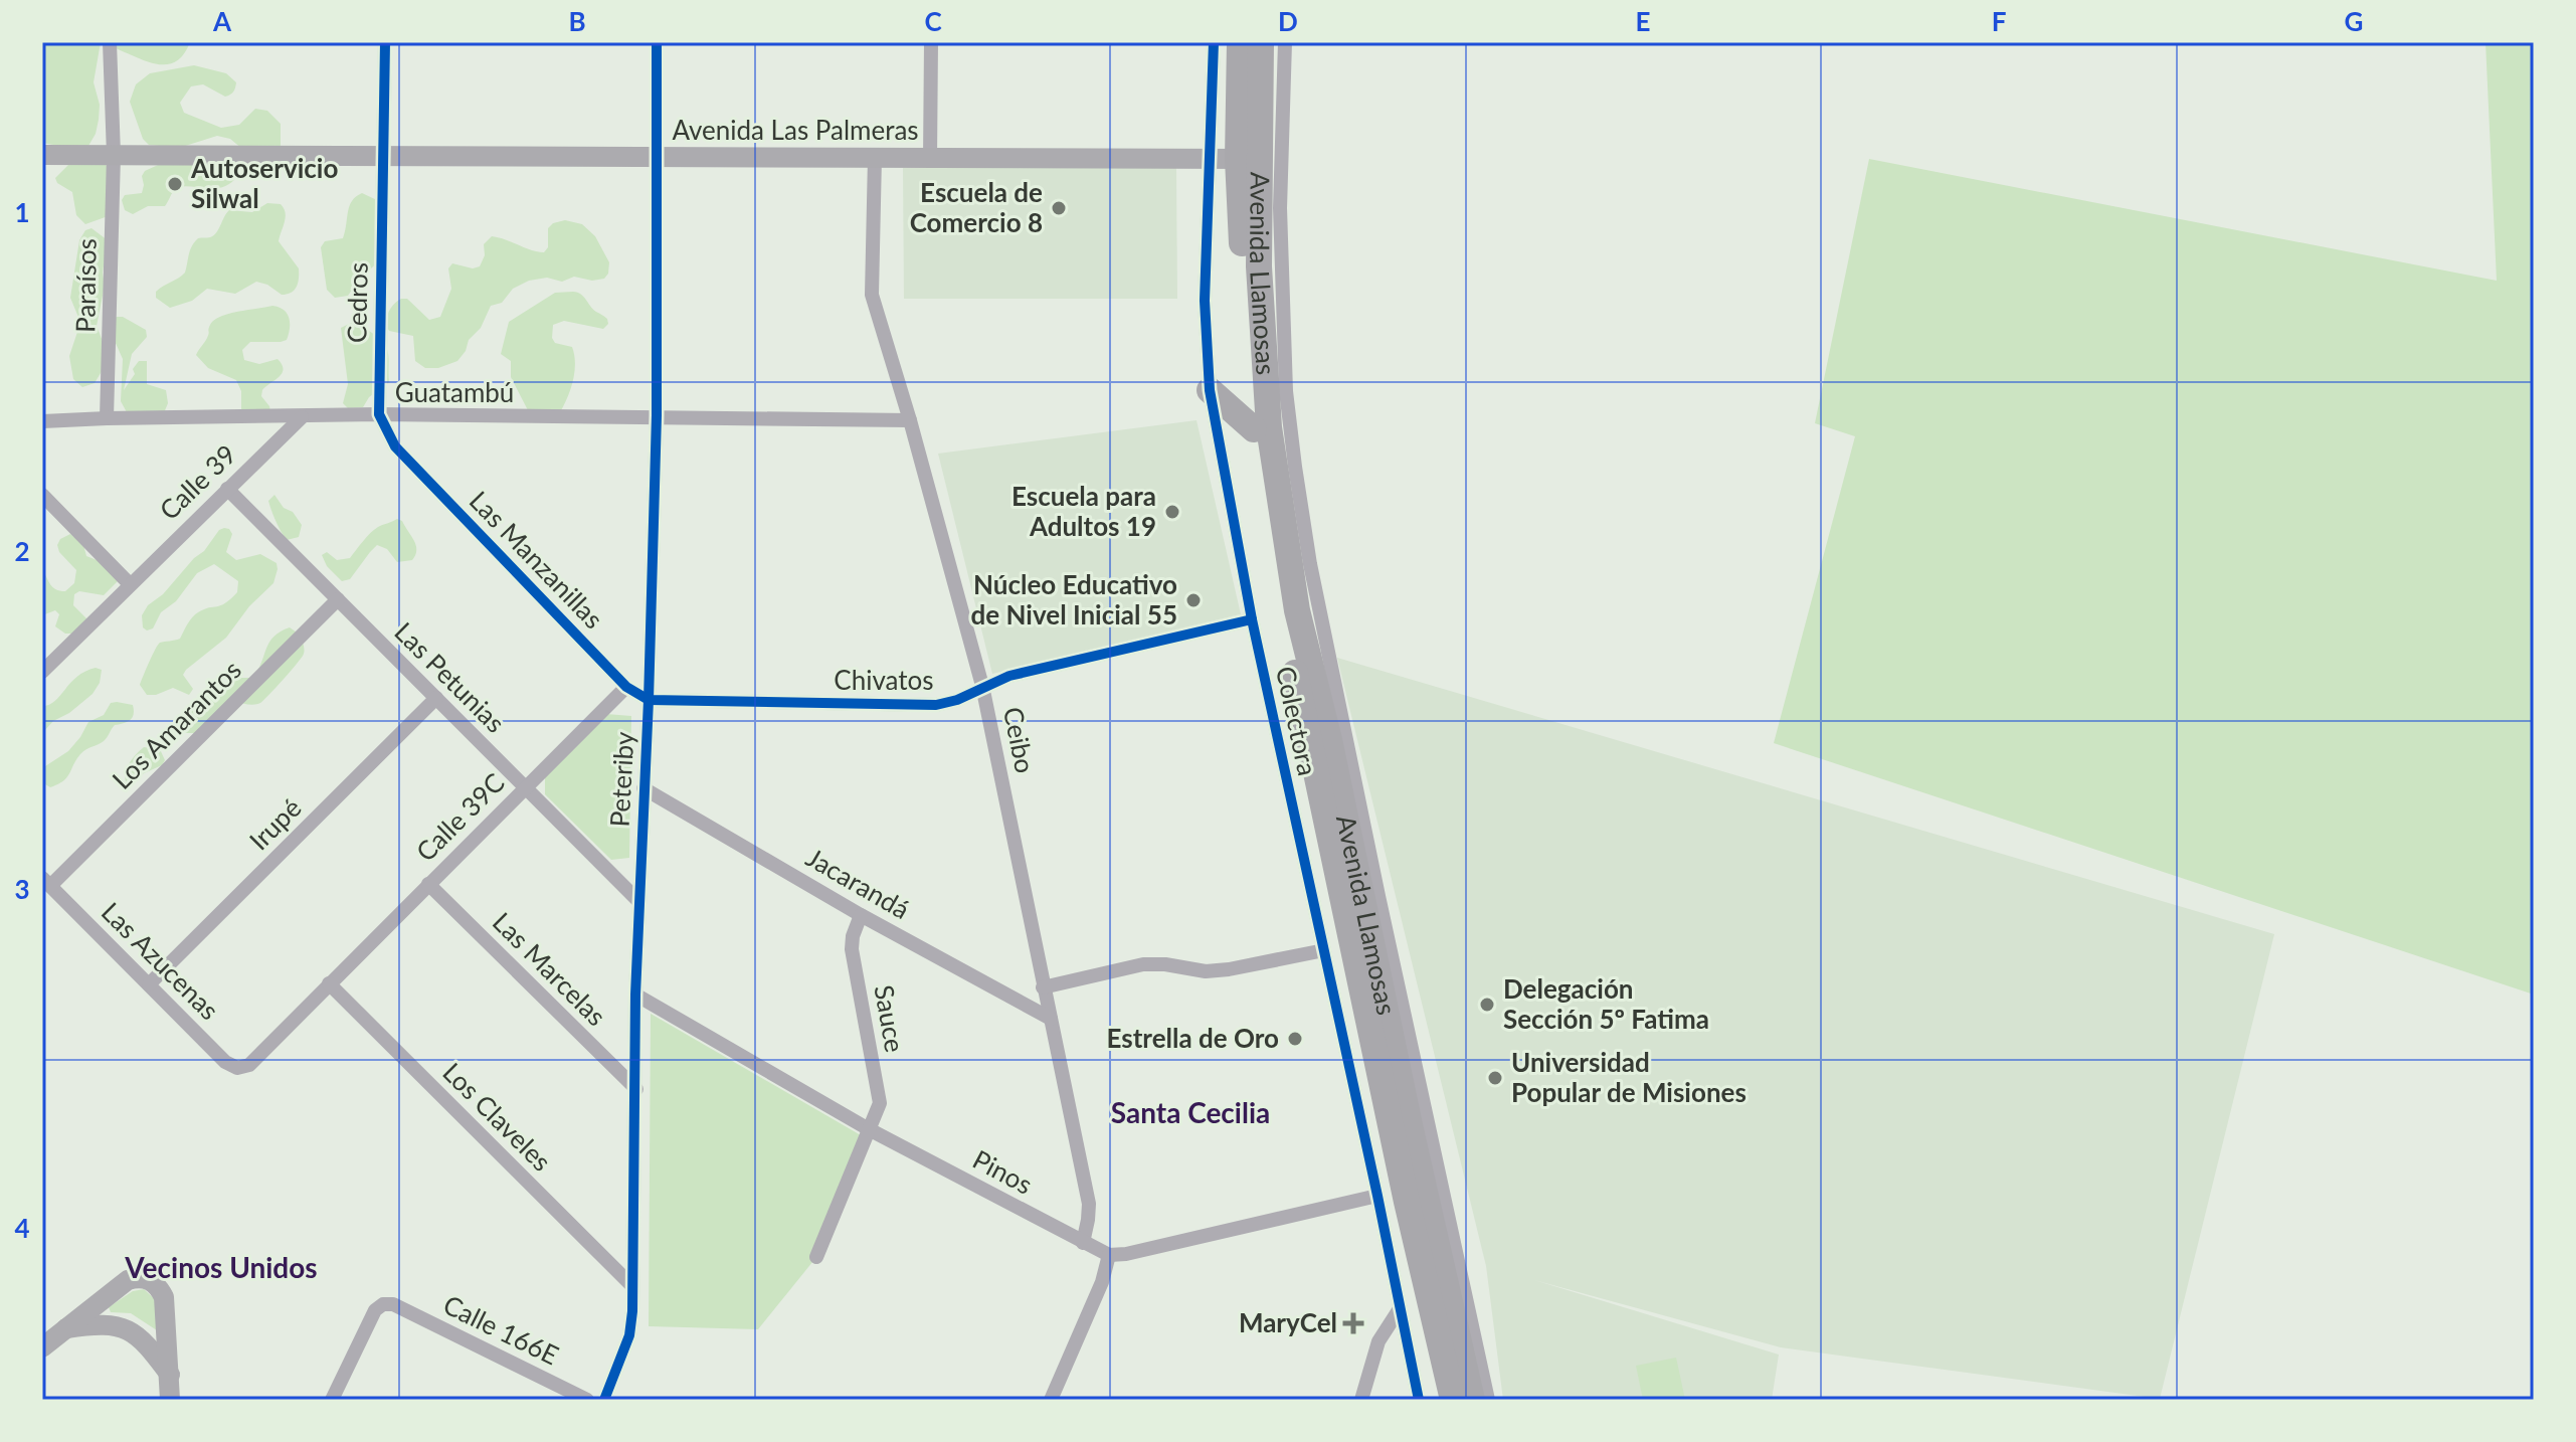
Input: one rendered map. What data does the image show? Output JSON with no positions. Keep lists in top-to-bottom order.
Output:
{
  "streets": {
    "highway": ["Avenida Llamosas"],
    "main road": ["Avenida Las Palmeras"],
    "street": [
      "Paraísos",
      "Cedros",
      "Guatambú",
      "Calle 39",
      "Las Manzanillas",
      "Las Petunias",
      "Chivatos",
      "Colectora",
      "Los Amarantos",
      "Ceibo",
      "Peteriby",
      "Calle 39C",
      "Irupé",
      "Jacarandá",
      "Las Azucenas",
      "Las Marcelas",
      "Sauce",
      "Los Claveles",
      "Pinos",
      "Calle 166E"
    ]
  },
  "crossings": [
    ["Avenida Las Palmeras", "Avenida Llamosas"],
    ["Avenida Las Palmeras", "Paraísos"],
    ["Avenida Las Palmeras", "Cedros"],
    ["Avenida Las Palmeras", "Colectora"],
    ["Avenida Las Palmeras", "Ceibo"],
    ["Avenida Las Palmeras", "Peteriby"],
    ["Avenida Llamosas", "Colectora"],
    ["Paraísos", "Guatambú"],
    ["Cedros", "Guatambú"],
    ["Cedros", "Las Manzanillas"],
    ["Guatambú", "Calle 39"],
    ["Guatambú", "Ceibo"],
    ["Guatambú", "Peteriby"],
    ["Calle 39", "Las Petunias"],
    ["Las Manzanillas", "Chivatos"],
    ["Las Manzanillas", "Peteriby"],
    ["Las Manzanillas", "Calle 39C"],
    ["Las Petunias", "Los Amarantos"],
    ["Las Petunias", "Peteriby"],
    ["Las Petunias", "Calle 39C"],
    ["Las Petunias", "Irupé"],
    ["Chivatos", "Colectora"],
    ["Chivatos", "Ceibo"],
    ["Chivatos", "Peteriby"],
    ["Los Amarantos", "Las Azucenas"],
    ["Ceibo", "Jacarandá"],
    ["Ceibo", "Pinos"],
    ["Peteriby", "Jacarandá"],
    ["Peteriby", "Las Marcelas"],
    ["Peteriby", "Los Claveles"],
    ["Peteriby", "Pinos"],
    ["Calle 39C", "Las Azucenas"],
    ["Calle 39C", "Las Marcelas"],
    ["Calle 39C", "Los Claveles"],
    ["Irupé", "Las Azucenas"],
    ["Jacarandá", "Sauce"],
    ["Sauce", "Pinos"]
  ],
  "districts": ["Santa Cecilia", "Vecinos Unidos"],
  "places": {
    "other": [
      "Autoservicio Silwal",
      "Escuela de Comercio 8",
      "Escuela para Adultos 19",
      "Núcleo Educativo de Nivel Inicial 55",
      "Delegación Sección 5º Fatima",
      "Estrella de Oro",
      "Universidad Popular de Misiones"
    ],
    "health": ["MaryCel"]
  },
  "grid": {
    "columns": [
      "A",
      "B",
      "C",
      "D",
      "E",
      "F",
      "G"
    ],
    "rows": [
      "1",
      "2",
      "3",
      "4"
    ]
  }
}
